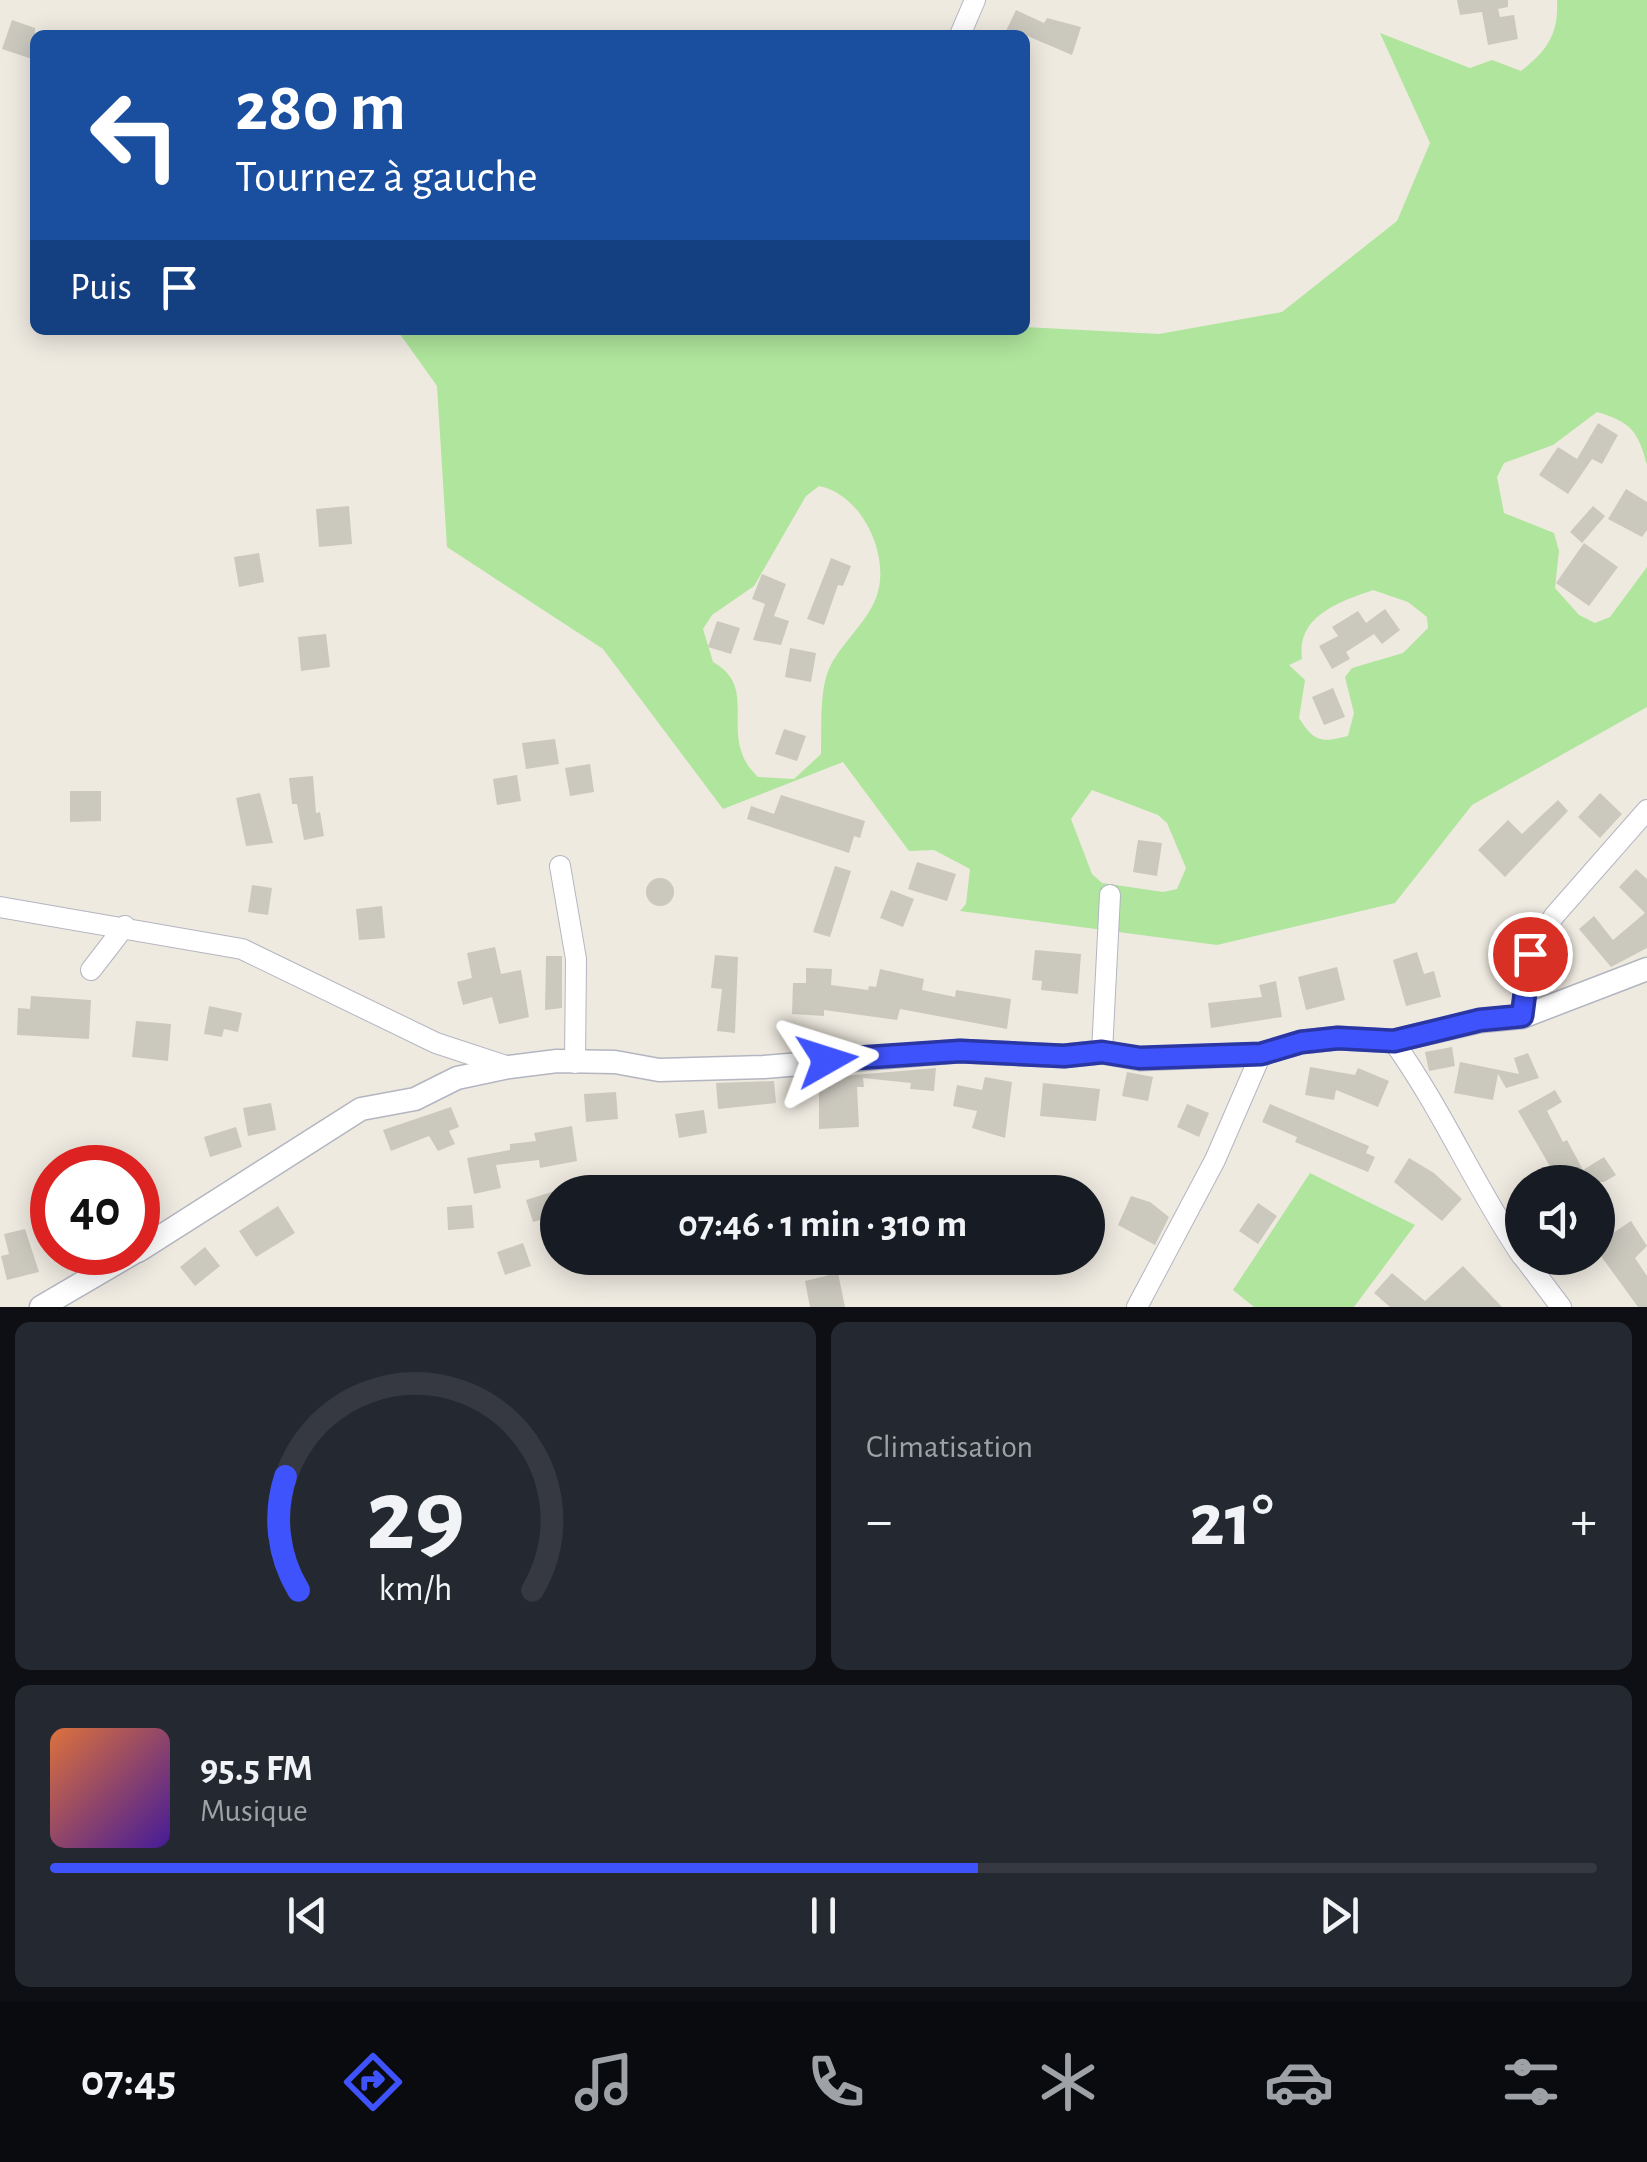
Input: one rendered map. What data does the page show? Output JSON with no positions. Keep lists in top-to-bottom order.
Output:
{
  "page": {
    "turn": ["280 m", "Tournez à gauche"],
    "then": "Puis",
    "limit": "40",
    "trip": "07:46 · 1 min · 310 m",
    "tile": "Climatisation",
    "heat": ["−", "21°", "+"],
    "song": ["95.5 FM", "Musique"],
    "tabs": "07:45",
    "gauge": ["29", "km/h"]
  }
}
